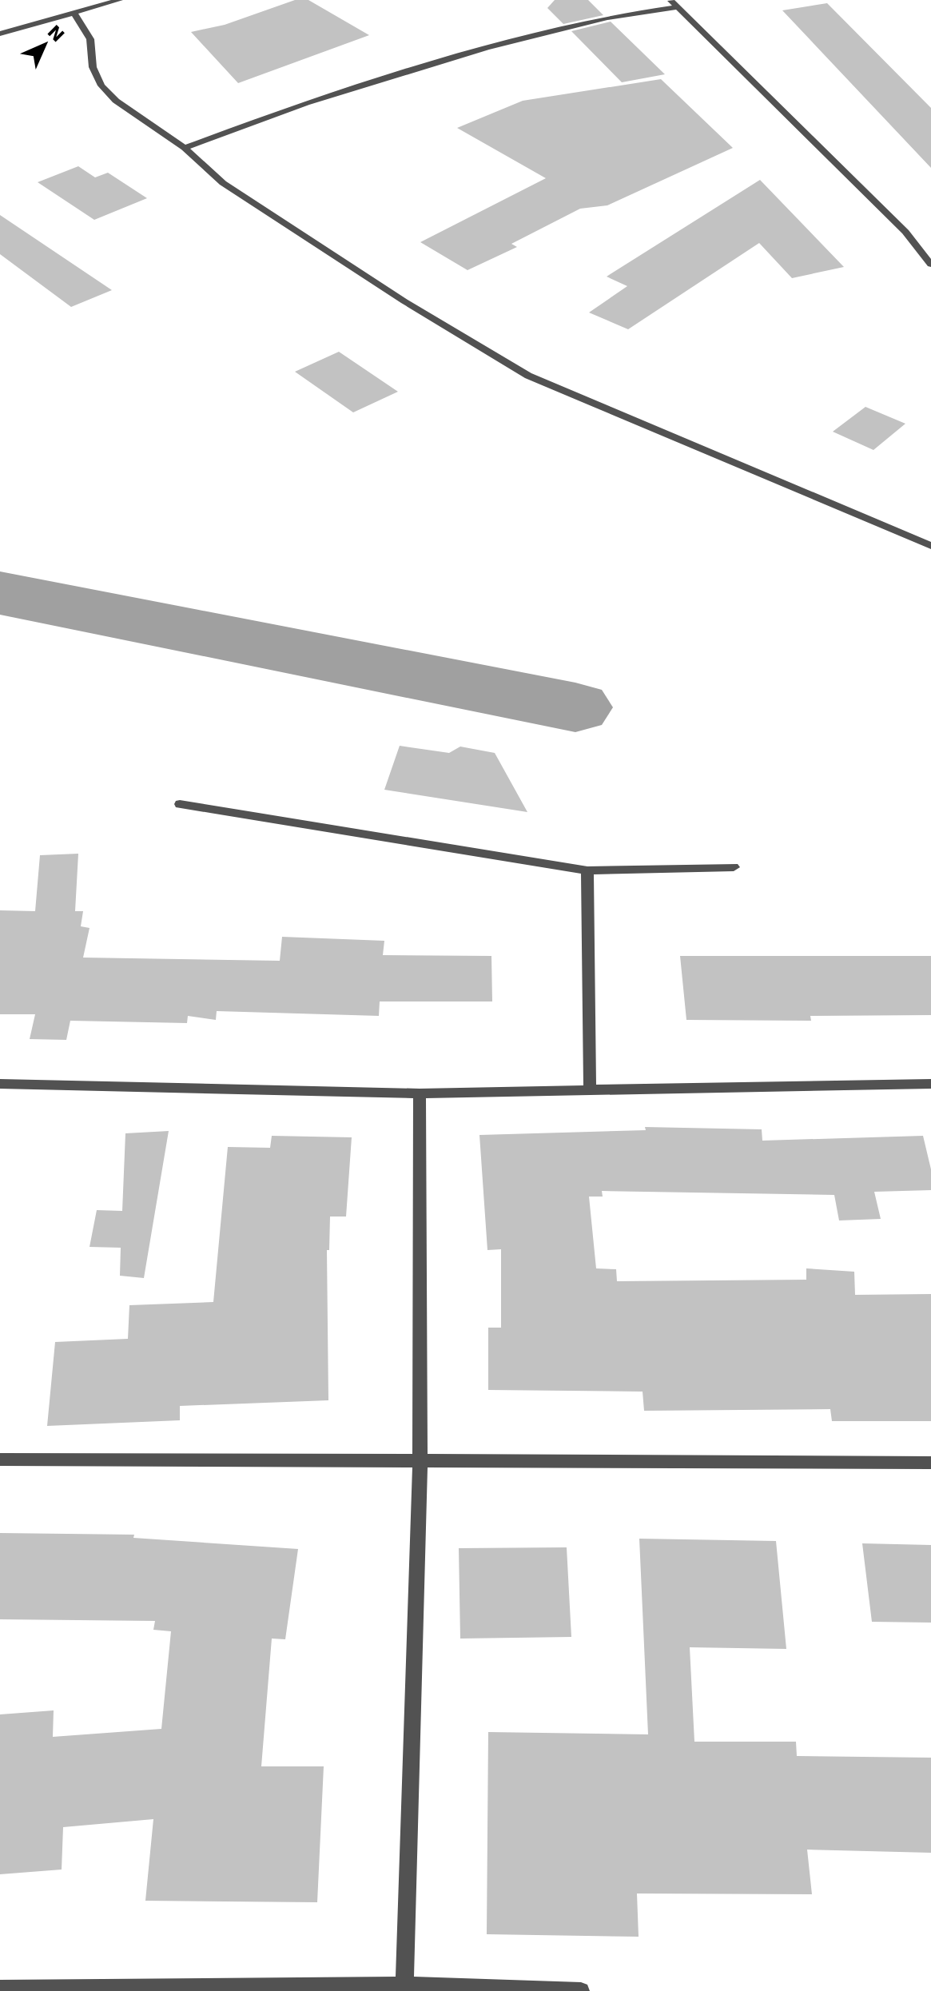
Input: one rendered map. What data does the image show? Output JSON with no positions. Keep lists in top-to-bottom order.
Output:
{
  "north": "top right"
}
